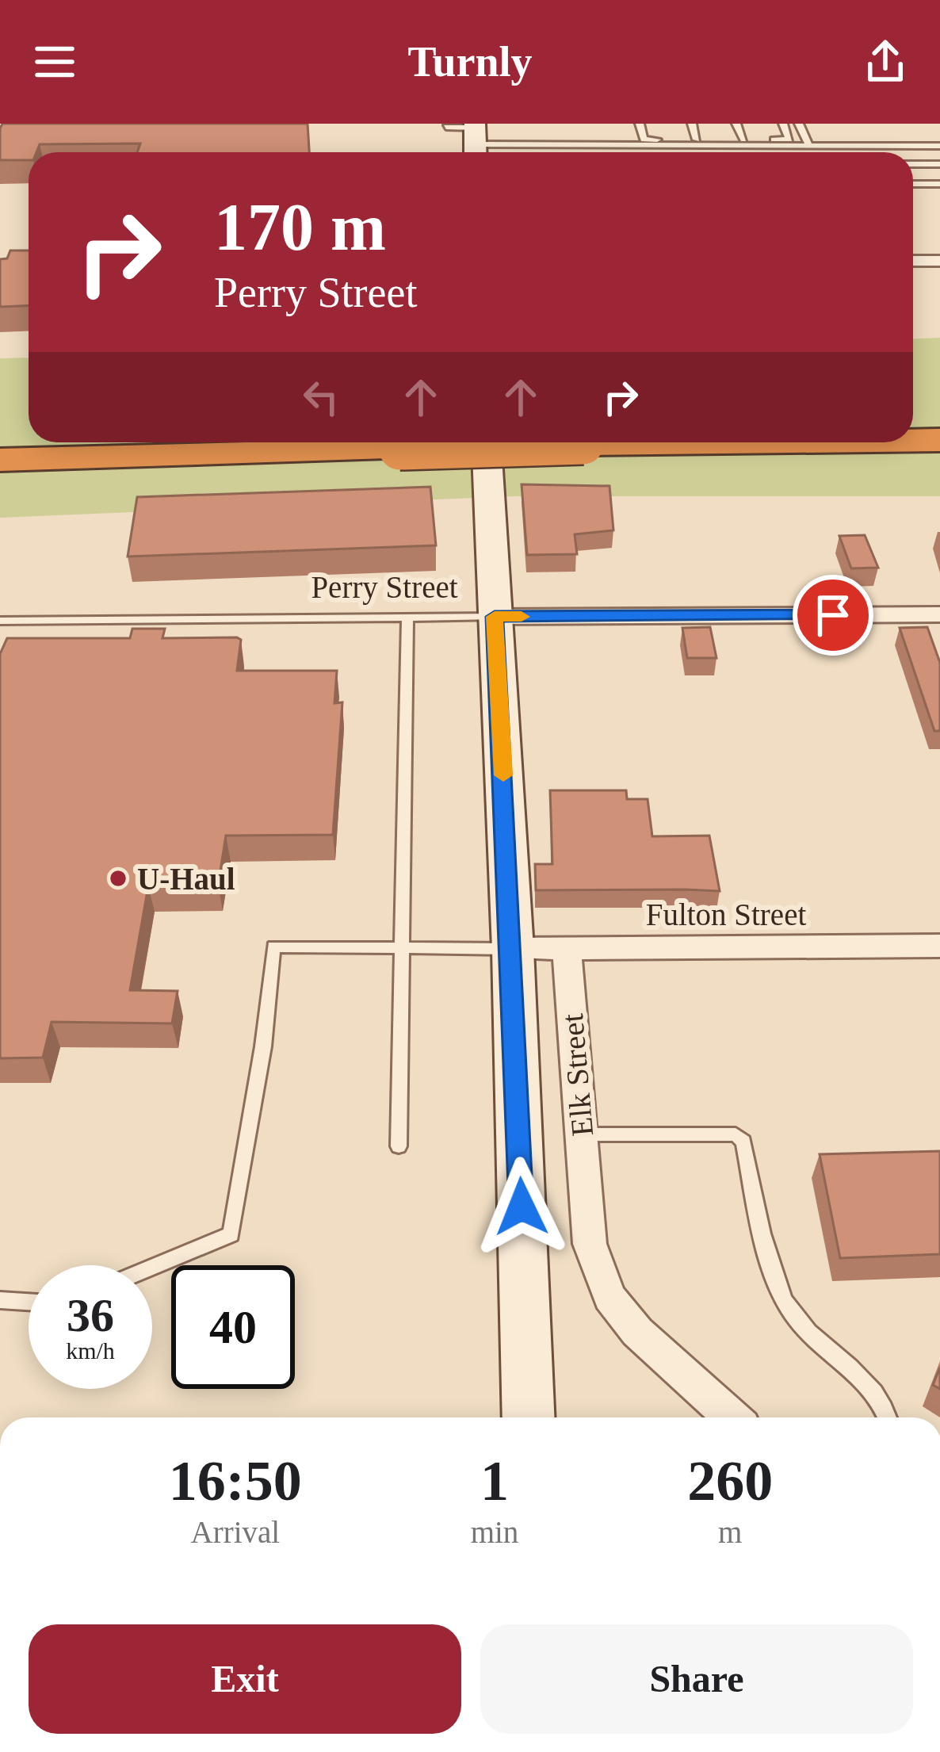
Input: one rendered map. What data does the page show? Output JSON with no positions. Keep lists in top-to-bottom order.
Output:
{
  "streets": {
    "street": ["Perry Street", "Fulton Street", "Elk Street"]
  },
  "crossings": [
    ["Fulton Street", "Elk Street"]
  ],
  "places": ["U-Haul"],
  "page": {
    "header": "Turnly",
    "turn": ["170 m", "Perry Street"],
    "speed": "36 km/h",
    "limit": "40",
    "eta": [
      "16:50",
      "Arrival",
      "1",
      "min",
      "260",
      "m"
    ],
    "buttons": ["Exit", "Share"]
  }
}
